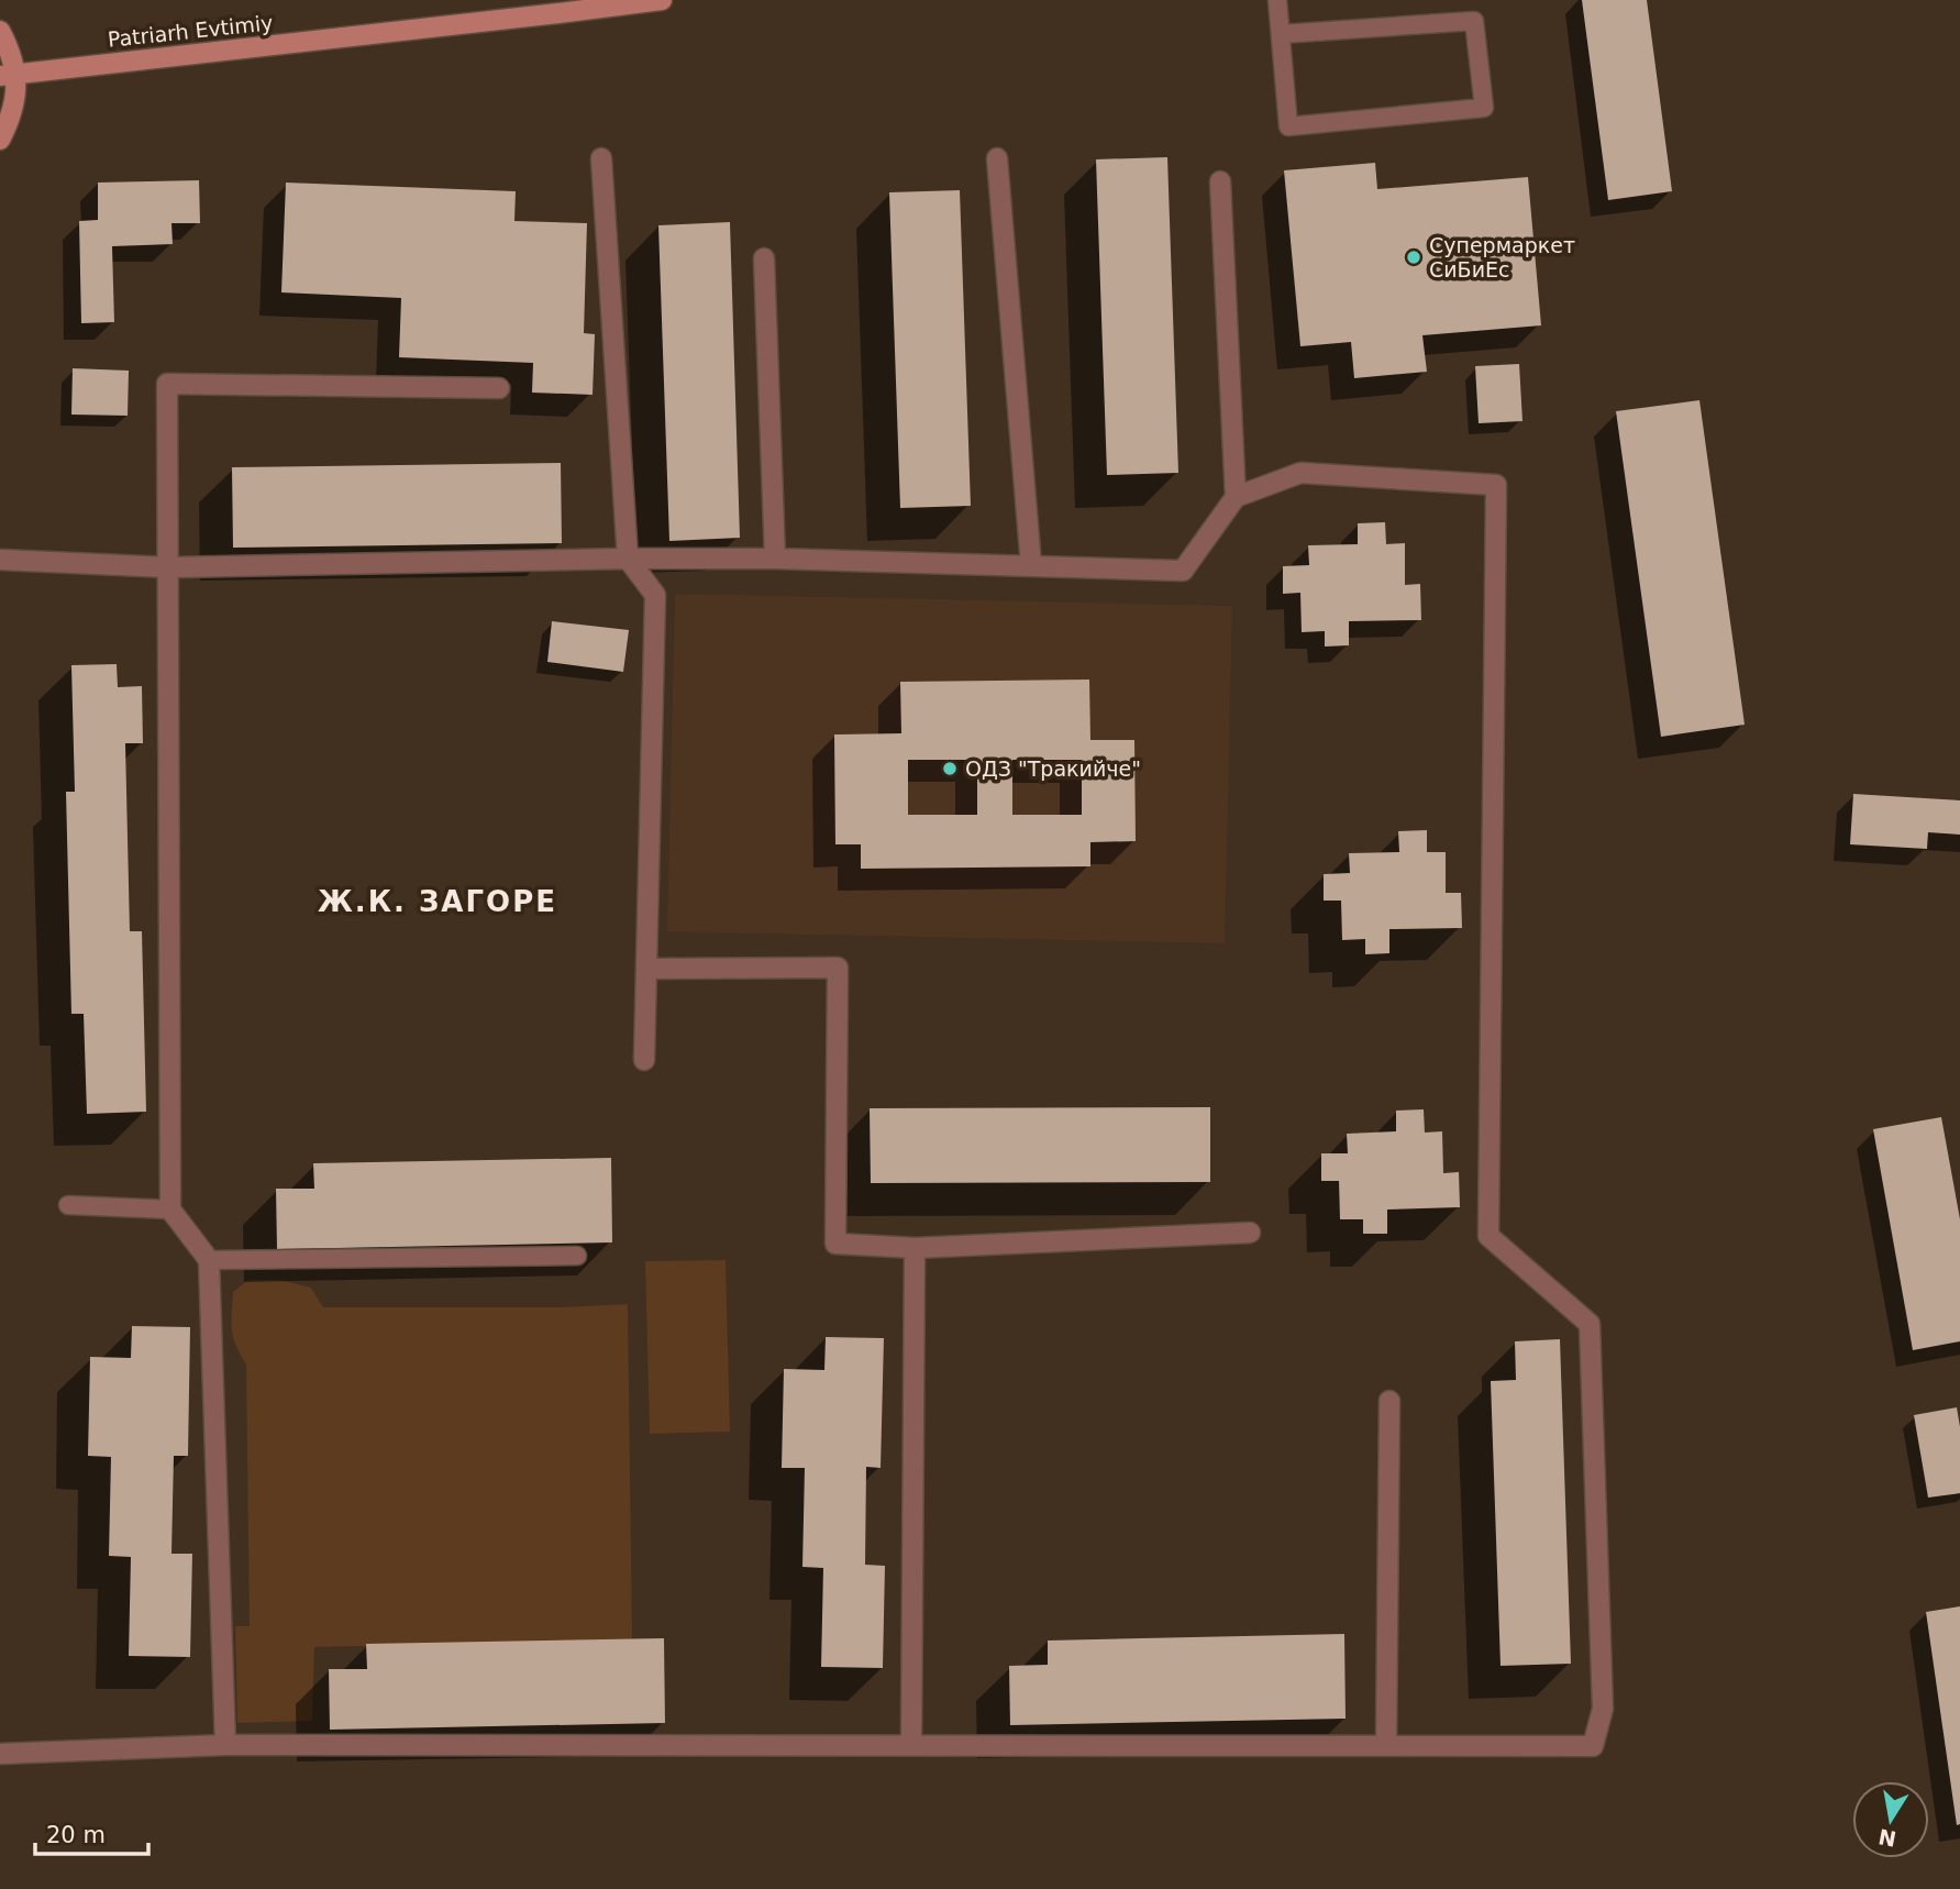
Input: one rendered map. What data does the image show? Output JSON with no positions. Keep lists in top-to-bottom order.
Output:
{
  "streets": {
    "main road": ["Patriarh Evtimiy"]
  },
  "districts": ["Ж.К. ЗАГОРE"],
  "places": ["Супермаркет СиБиЕс", "ОДЗ \"Тракийче\""],
  "scale_bar": "20 m",
  "north": "bottom"
}
